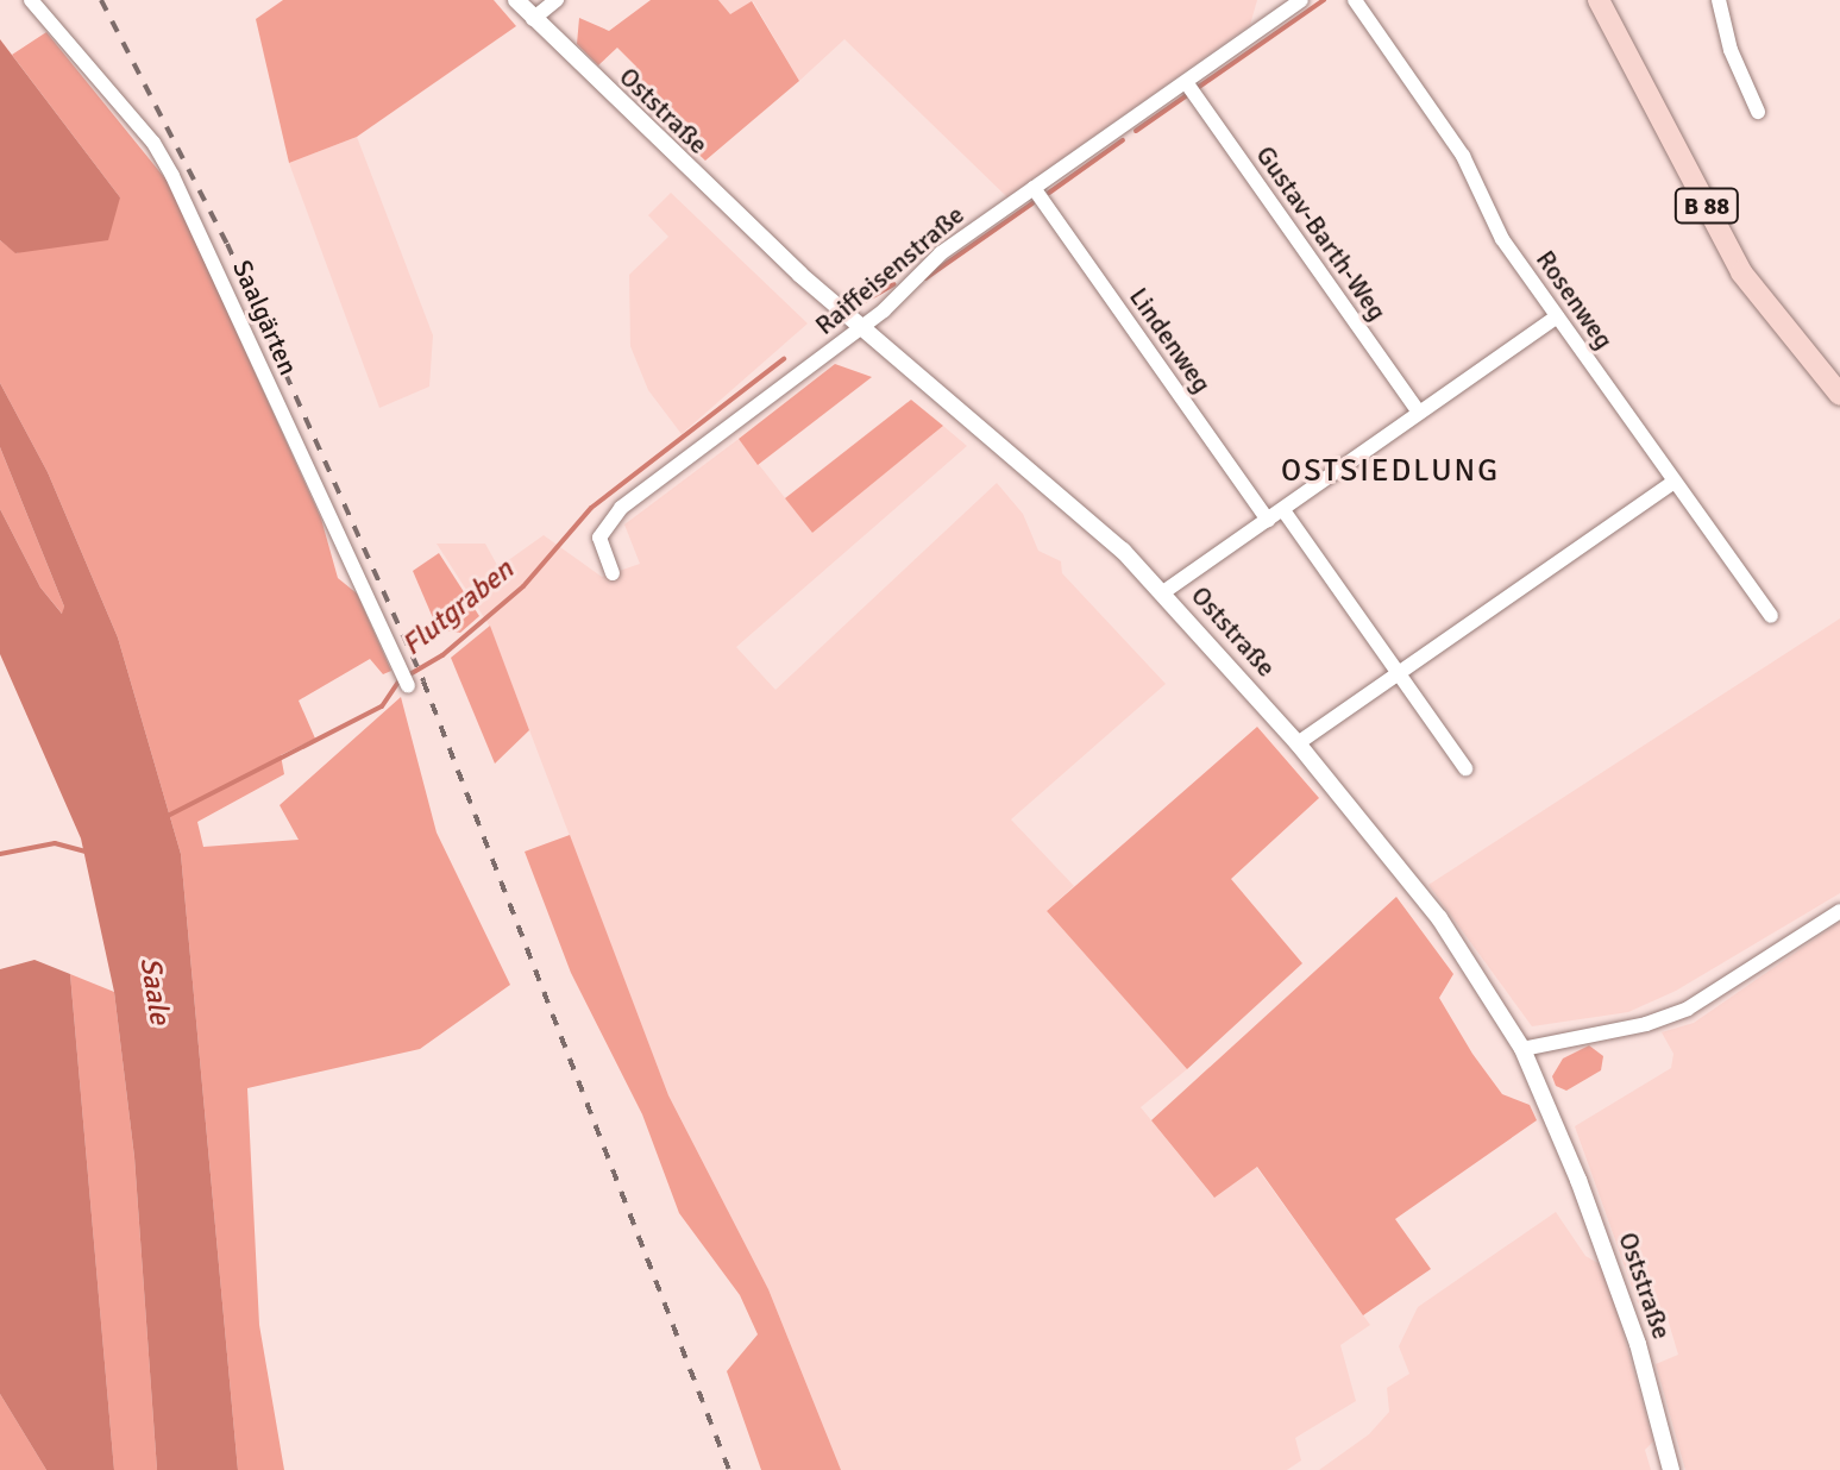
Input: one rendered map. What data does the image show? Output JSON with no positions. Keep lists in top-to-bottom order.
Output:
{
  "streets": {
    "main road": ["B 88"],
    "street": [
      "Oststraße",
      "Gustav-Barth-Weg",
      "Raiffeisenstraße",
      "Rosenweg",
      "Saalgärten",
      "Lindenweg"
    ]
  },
  "crossings": [
    ["Oststraße", "Raiffeisenstraße"],
    ["Gustav-Barth-Weg", "Raiffeisenstraße"],
    ["Raiffeisenstraße", "Lindenweg"]
  ],
  "districts": ["OSTSIEDLUNG"],
  "water": ["Flutgraben", "Saale"]
}
